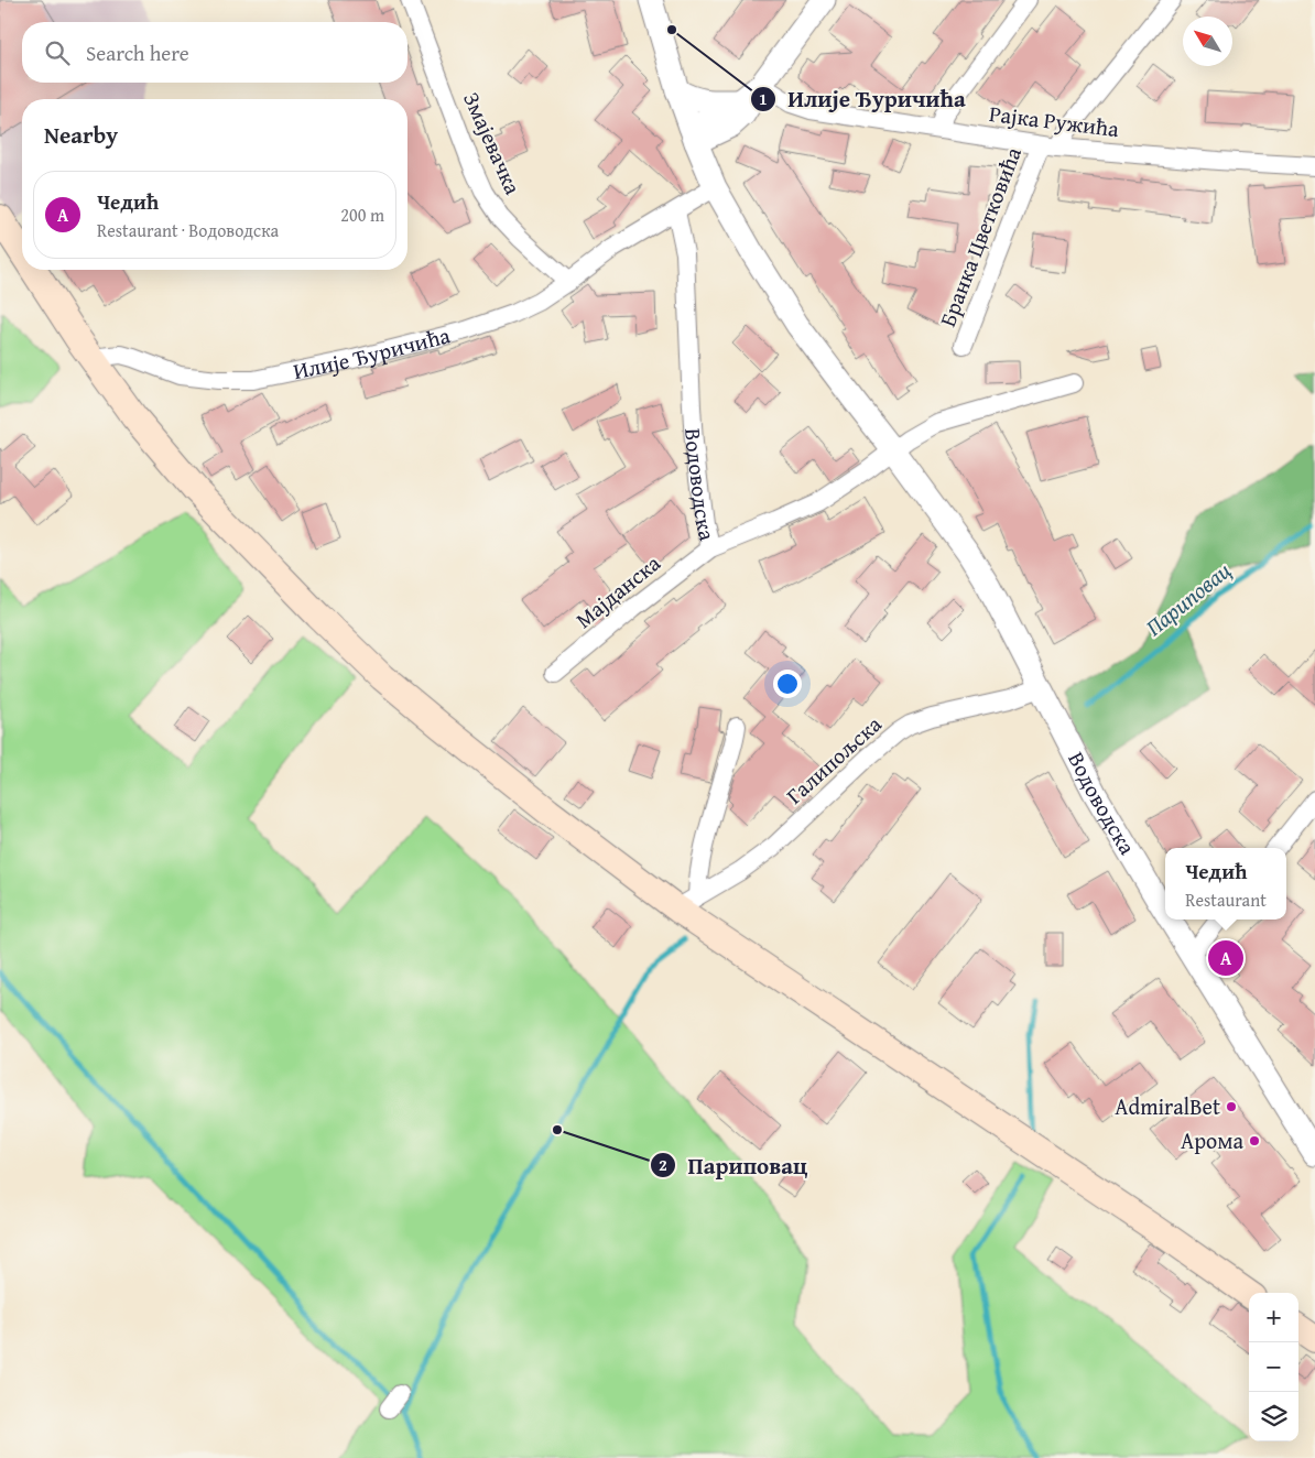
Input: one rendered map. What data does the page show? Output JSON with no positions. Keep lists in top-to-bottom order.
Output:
{
  "streets": {
    "street": [
      "Рајка Ружића",
      "Змајевачка",
      "Бранка Цветковића",
      "Илије Ђуричића",
      "Водоводска",
      "Мајданска",
      "Галипољска"
    ]
  },
  "crossings": [
    ["Рајка Ружића", "Бранка Цветковића"],
    ["Змајевачка", "Илије Ђуричића"],
    ["Илије Ђуричића", "Водоводска"],
    ["Водоводска", "Мајданска"],
    ["Водоводска", "Галипољска"]
  ],
  "water": ["Париповац"],
  "places": [
    "Илије Ђуричића",
    "AdmiralBet",
    "Париповац",
    "Арома"
  ],
  "north": "top left",
  "page": {
    "search": "Search here",
    "heading": "Nearby",
    "list": [
      {
        "mark": "A",
        "name": "Чедић",
        "note": "Restaurant · Водоводска",
        "value": "200 m"
      }
    ],
    "popup": ["Чедић", "Restaurant"],
    "pins": "A",
    "map_buttons": ["+", "−"]
  }
}
